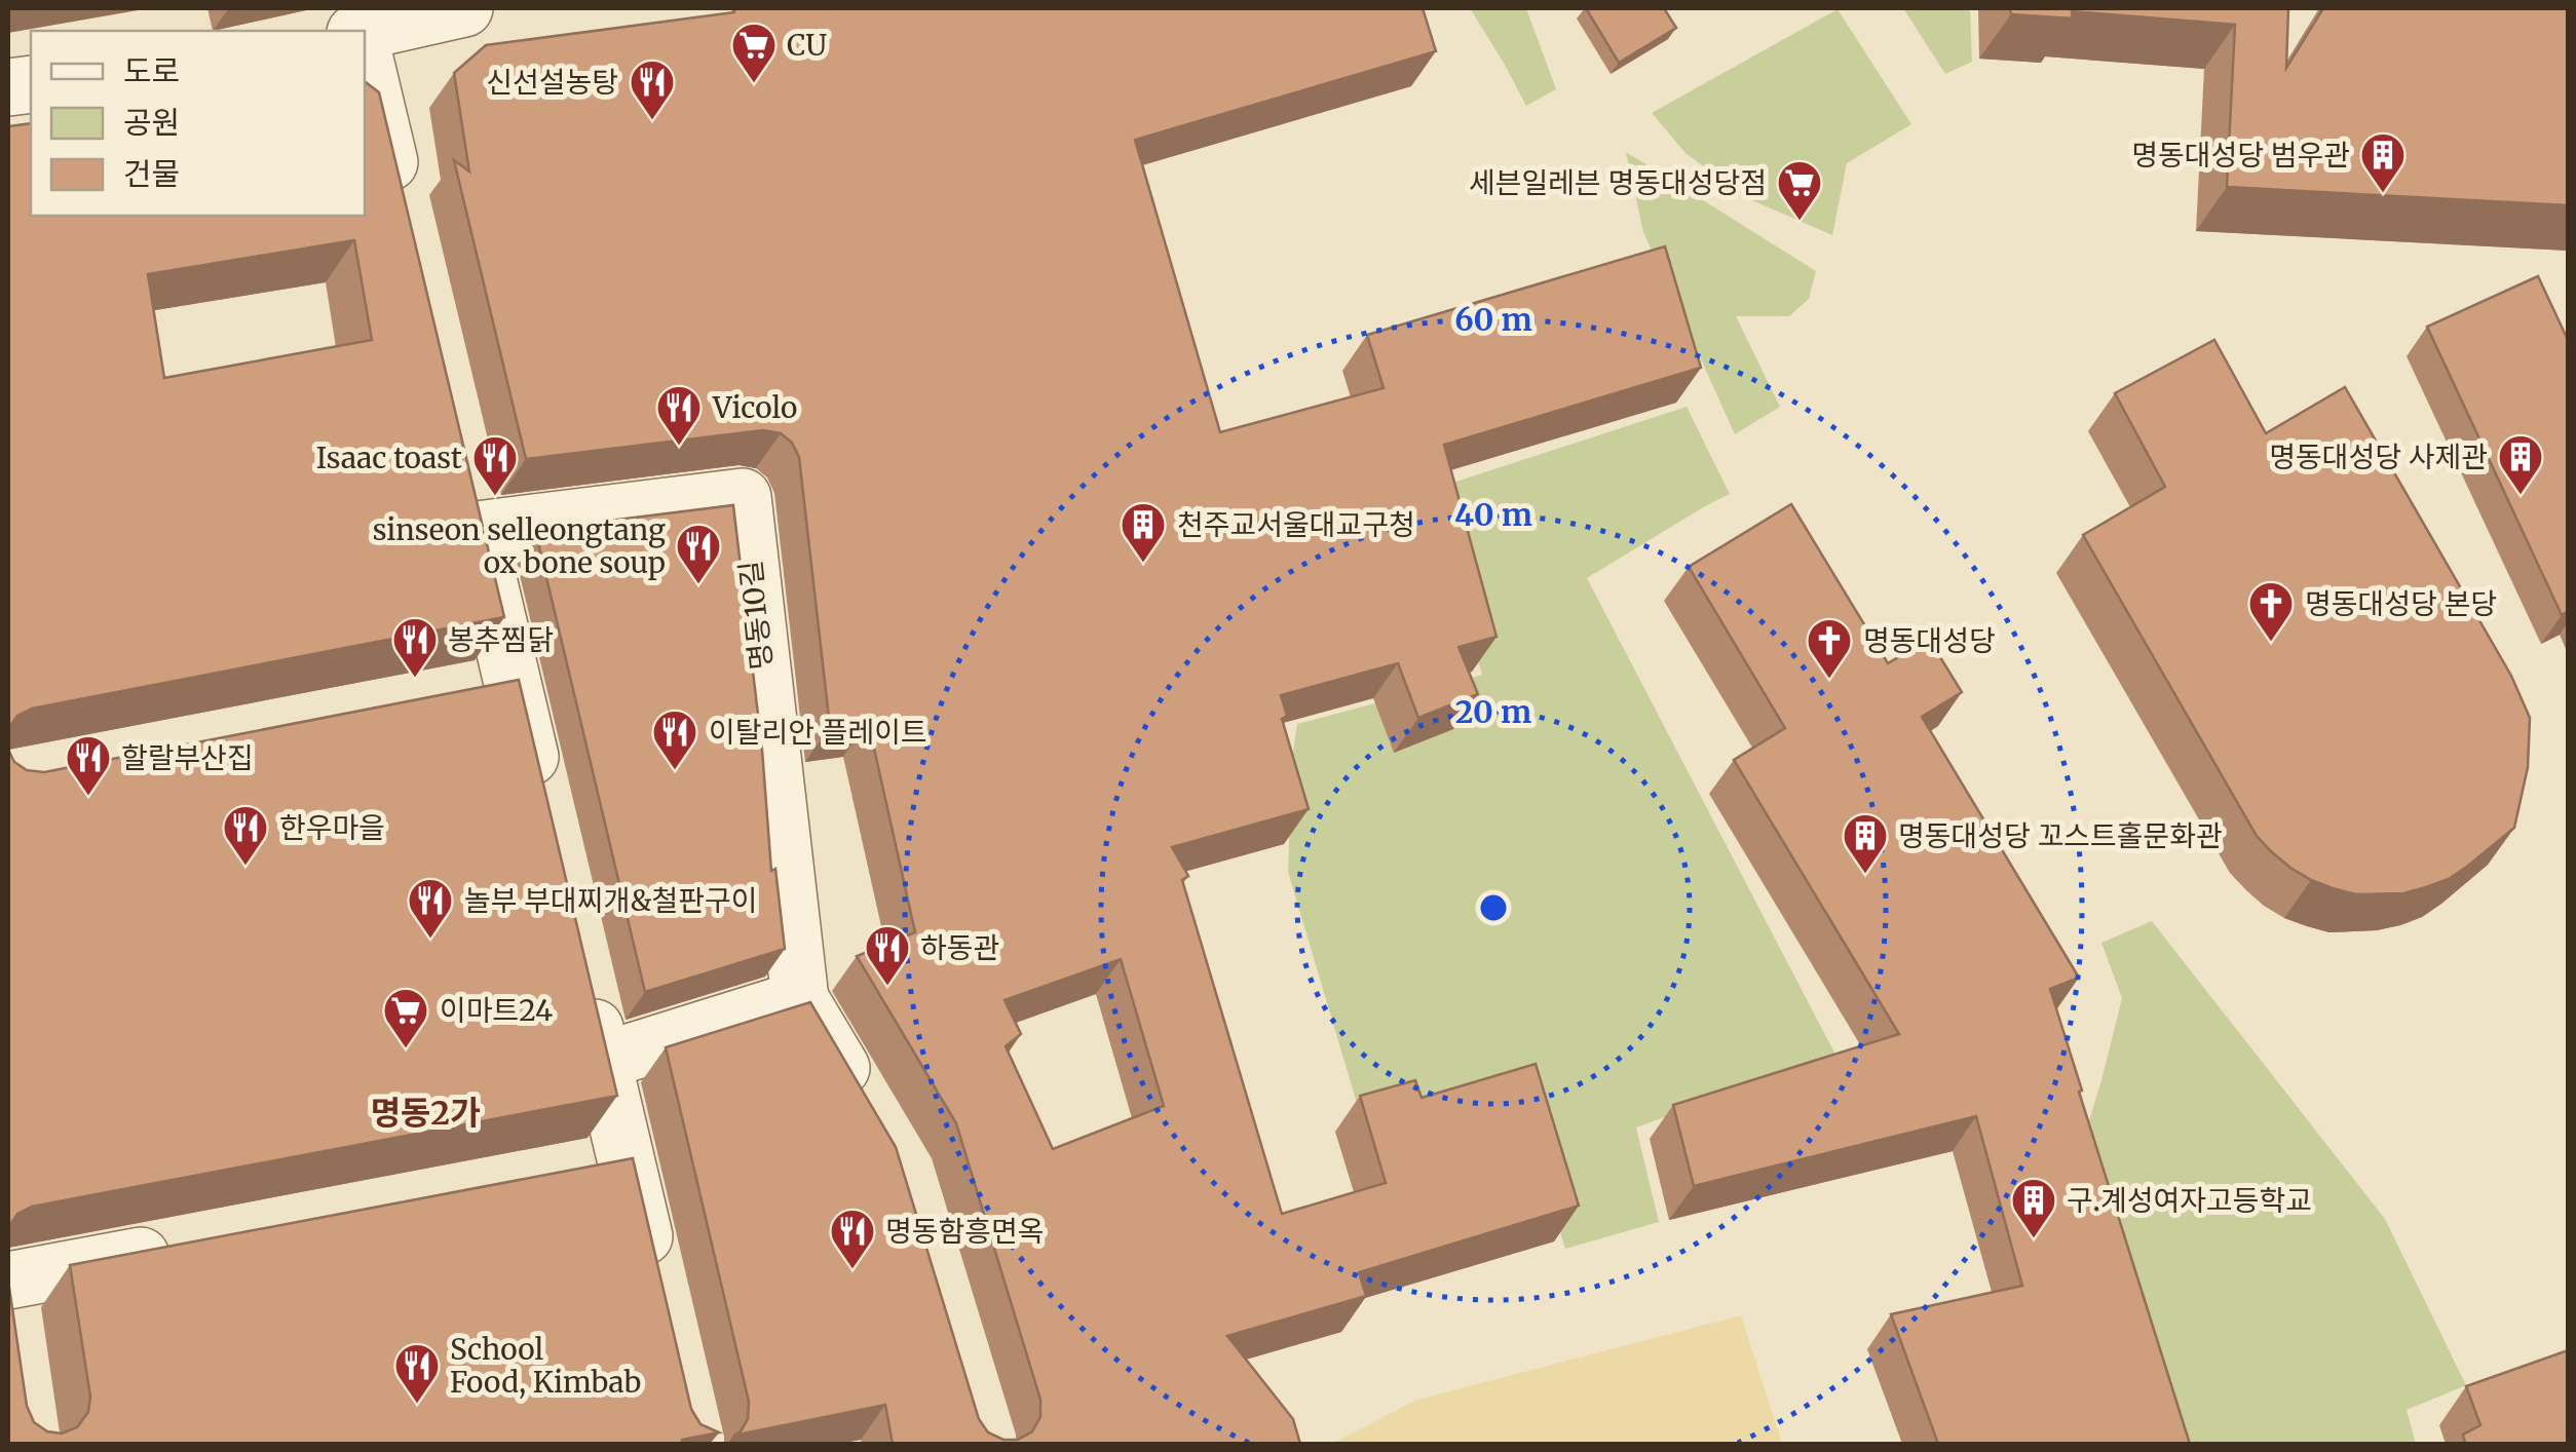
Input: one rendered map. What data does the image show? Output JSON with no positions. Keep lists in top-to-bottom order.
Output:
{
  "streets": {
    "street": ["명동10길"]
  },
  "districts": ["명동2가"],
  "places": {
    "supermarket": ["CU", "세븐일레븐 명동대성당점", "이마트24"],
    "restaurant": [
      "신선설농탕",
      "Vicolo",
      "Isaac toast",
      "sinseon selleongtang ox bone soup",
      "봉추찜닭",
      "이탈리안 플레이트",
      "할랄부산집",
      "한우마을",
      "놀부 부대찌개&철판구이",
      "하동관",
      "명동함흥면옥",
      "School Food, Kimbab"
    ],
    "building": [
      "명동대성당 범우관",
      "명동대성당 사제관",
      "천주교서울대교구청",
      "명동대성당 꼬스트홀문화관",
      "구.계성여자고등학교"
    ],
    "church": ["명동대성당 본당", "명동대성당"]
  },
  "legend": ["도로", "공원", "건물"],
  "rings": ["60 m", "40 m", "20 m"]
}
